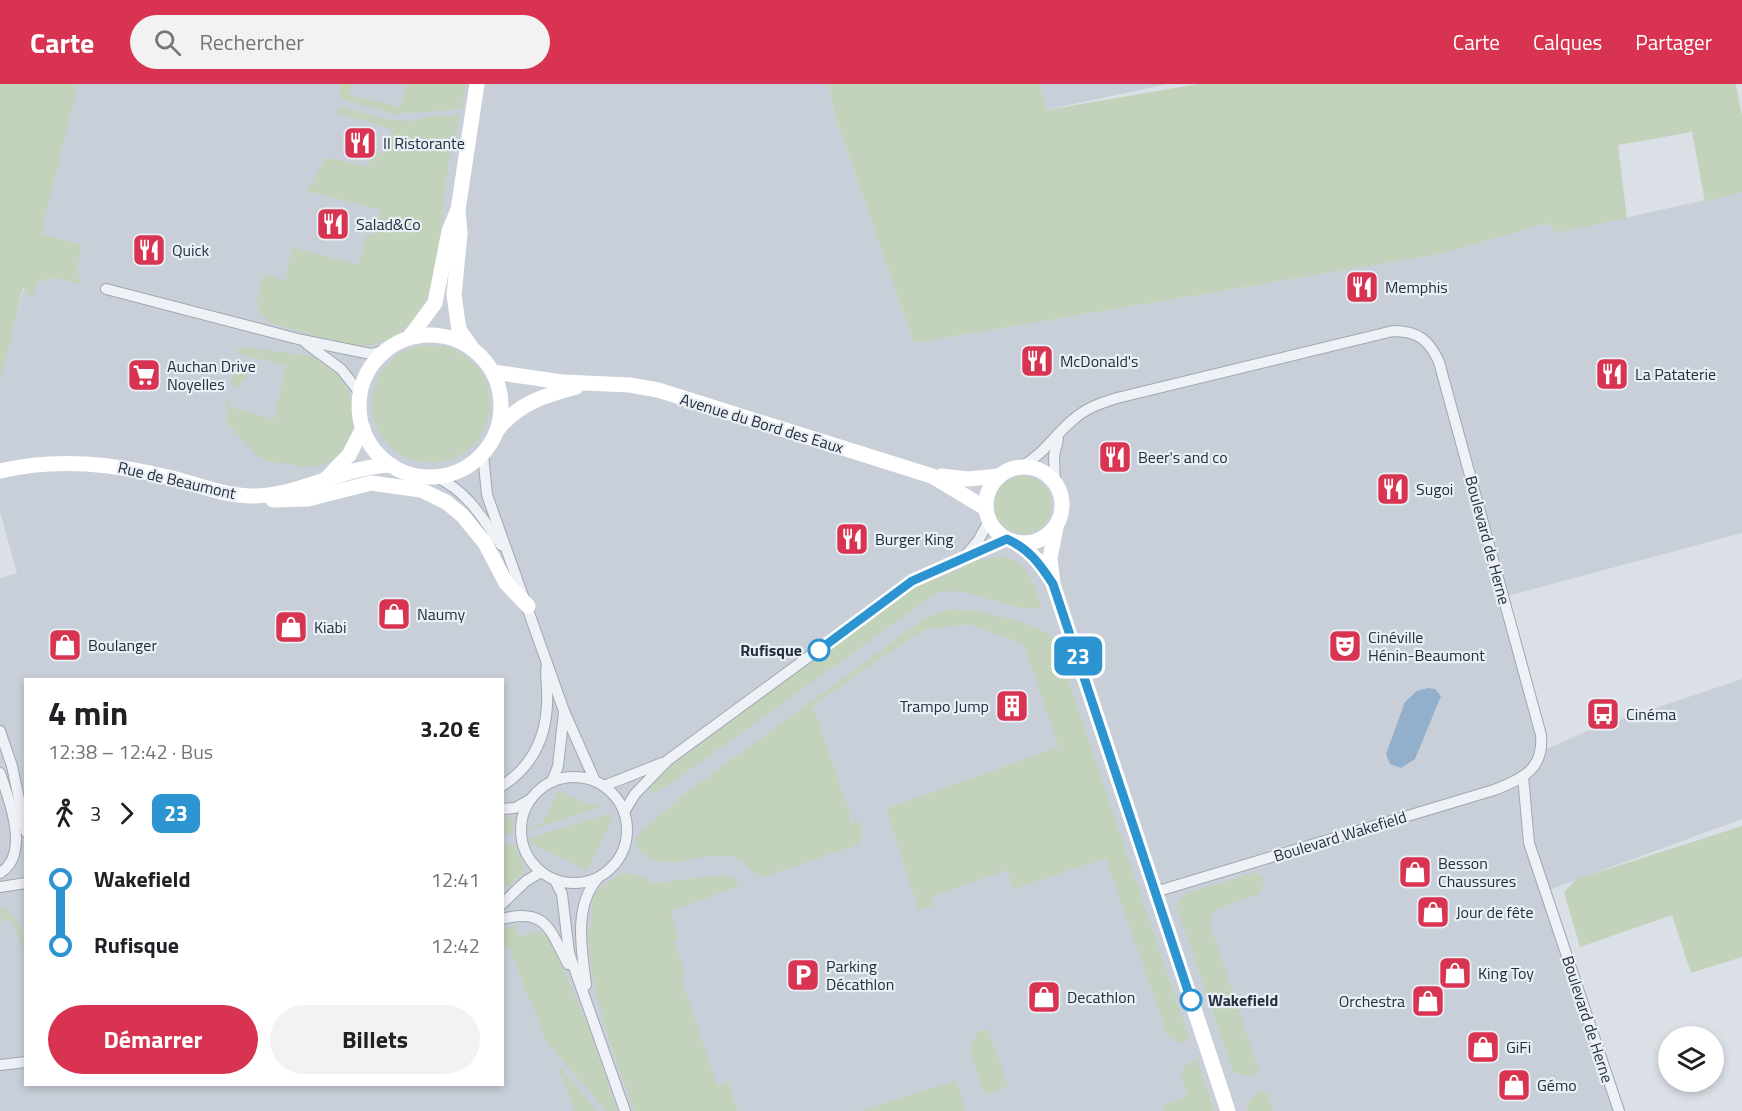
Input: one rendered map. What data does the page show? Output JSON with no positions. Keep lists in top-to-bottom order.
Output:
{
  "streets": {
    "street": [
      "Avenue du Bord des Eaux",
      "Rue de Beaumont",
      "Boulevard de Herne",
      "Boulevard Wakefield"
    ]
  },
  "crossings": [
    ["Avenue du Bord des Eaux", "Rue de Beaumont"],
    ["Avenue du Bord des Eaux", "Boulevard de Herne"],
    ["Boulevard de Herne", "Boulevard Wakefield"]
  ],
  "places": {
    "restaurant": [
      "Il Ristorante",
      "Salad&Co",
      "Quick",
      "Memphis",
      "McDonald's",
      "La Pataterie",
      "Beer's and co",
      "Sugoi",
      "Burger King"
    ],
    "supermarket": ["Auchan Drive Noyelles"],
    "shop": [
      "Naumy",
      "Kiabi",
      "Boulanger",
      "Besson Chaussures",
      "Jour de fête",
      "King Toy",
      "Decathlon",
      "Orchestra",
      "GiFi",
      "Gémo"
    ],
    "theatre": ["Cinéville Hénin-Beaumont"],
    "other": ["Rufisque", "Wakefield"],
    "building": ["Trampo Jump"],
    "bus stop": ["Cinéma"],
    "parking": ["Parking Décathlon"]
  },
  "lines": ["bus line 23"],
  "page": {
    "header": "Carte",
    "search": "Rechercher",
    "nav": ["Carte", "Calques", "Partager"],
    "on_map": "23",
    "heading": ["4 min", "12:38 – 12:42 · Bus", "3.20 €"],
    "legs": ["3", "23"],
    "list": [
      {
        "name": "Wakefield",
        "value": "12:41"
      },
      {
        "name": "Rufisque",
        "value": "12:42"
      }
    ],
    "buttons": ["Démarrer", "Billets"]
  }
}
